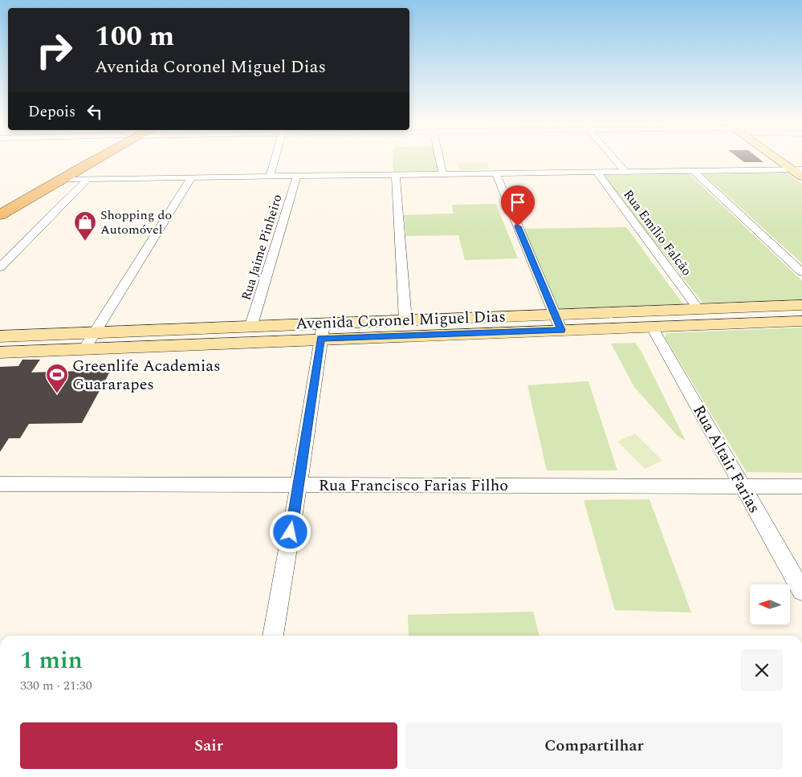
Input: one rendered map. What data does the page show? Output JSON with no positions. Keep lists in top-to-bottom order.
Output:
{
  "streets": {
    "main road": ["Avenida Coronel Miguel Dias"],
    "street": [
      "Rua Emílio Falcão",
      "Rua Jaime Pinheiro",
      "Rua Altair Farias",
      "Rua Francisco Farias Filho"
    ]
  },
  "crossings": [
    ["Rua Emílio Falcão", "Avenida Coronel Miguel Dias"],
    ["Rua Jaime Pinheiro", "Avenida Coronel Miguel Dias"],
    ["Avenida Coronel Miguel Dias", "Rua Altair Farias"],
    ["Rua Altair Farias", "Rua Francisco Farias Filho"]
  ],
  "places": {
    "shop": ["Shopping do Automóvel"],
    "sports": ["Greenlife Academias Guararapes"]
  },
  "north": "left",
  "page": {
    "turn": ["100 m", "Avenida Coronel Miguel Dias"],
    "then": "Depois",
    "heading": ["1 min", "330 m · 21:30"],
    "buttons": ["Sair", "Compartilhar"]
  }
}
